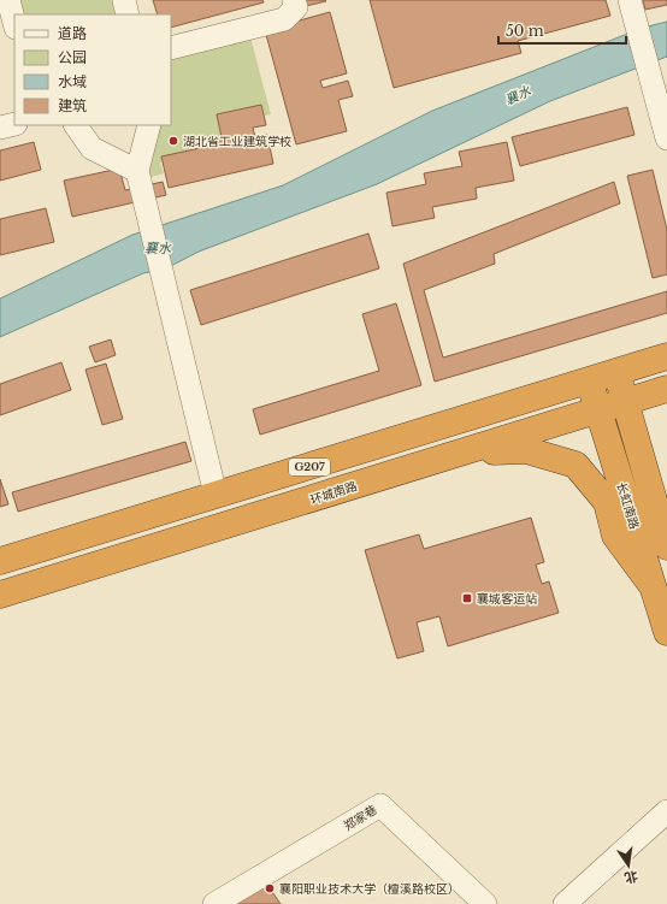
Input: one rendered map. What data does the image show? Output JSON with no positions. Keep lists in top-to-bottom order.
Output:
{
  "streets": {
    "highway": ["G207", "环城南路", "长虹南路"],
    "street": ["郑家巷"]
  },
  "crossings": [
    ["G207", "长虹南路"],
    ["环城南路", "长虹南路"]
  ],
  "water": ["襄水"],
  "places": {
    "other": ["湖北省工业建筑学校", "襄阳职业技术大学（檀溪路校区）"],
    "transit": ["襄城客运站"]
  },
  "legend": [
    "道路",
    "公园",
    "水域",
    "建筑"
  ],
  "scale_bar": "50 m",
  "north": "bottom"
}
